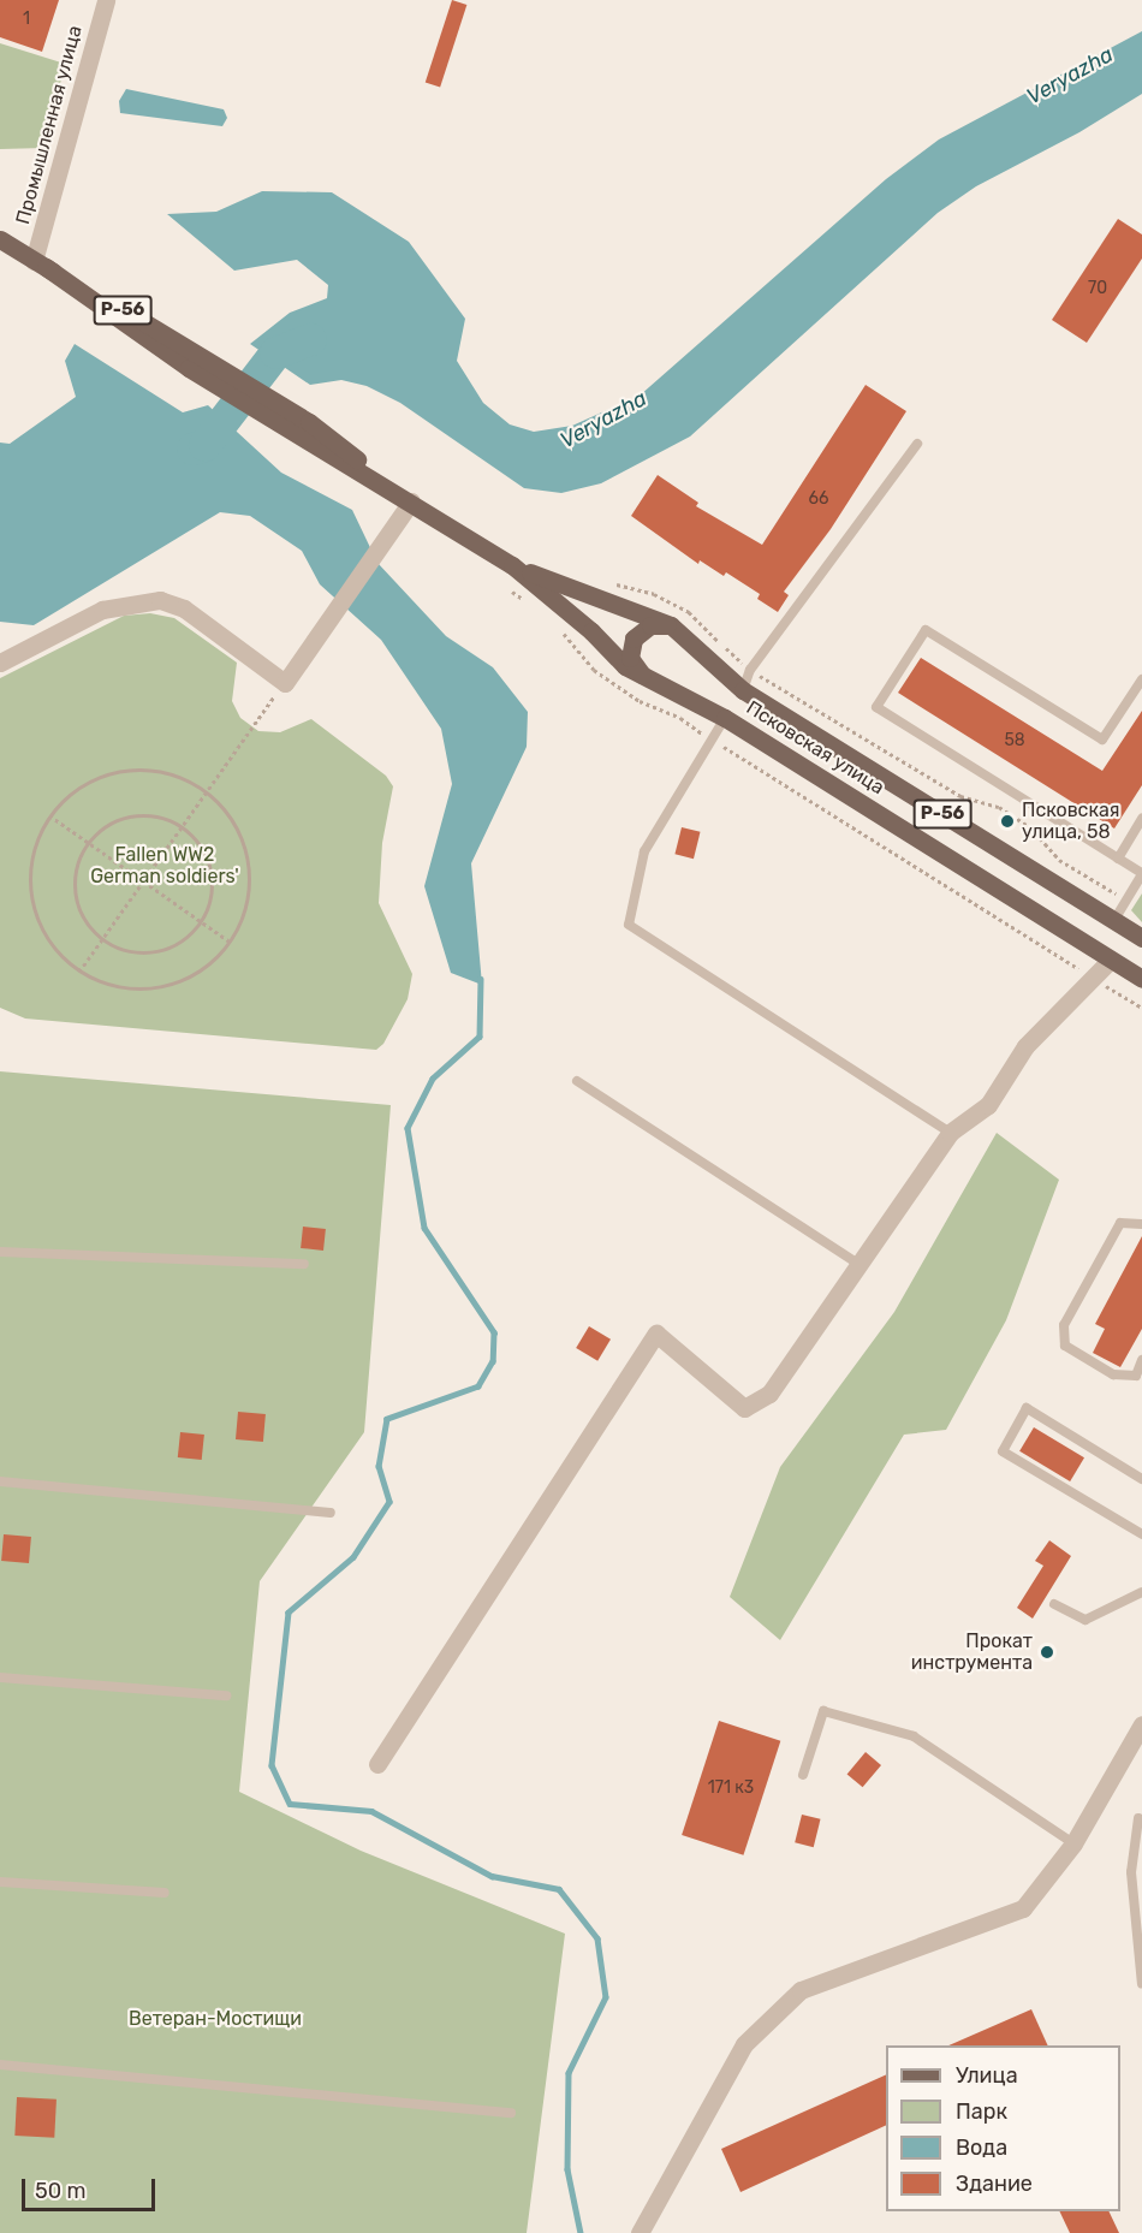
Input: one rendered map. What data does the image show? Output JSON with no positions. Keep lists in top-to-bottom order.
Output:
{
  "streets": {
    "main road": ["Р-56", "Псковская улица"],
    "street": ["Промышленная улица"]
  },
  "crossings": [
    ["Промышленная улица", "Р-56"],
    ["Промышленная улица", "Псковская улица"],
    ["Р-56", "Псковская улица"]
  ],
  "water": ["Veryazha"],
  "parks": ["Fallen WW2 German soldiers'", "Ветеран-Мостищи"],
  "places": ["Псковская улица, 58", "Прокат инструмента"],
  "house_numbers": [
    "1",
    "70",
    "66",
    "58",
    "171 к3"
  ],
  "legend": [
    "Улица",
    "Парк",
    "Вода",
    "Здание"
  ],
  "scale_bar": "50 m"
}
